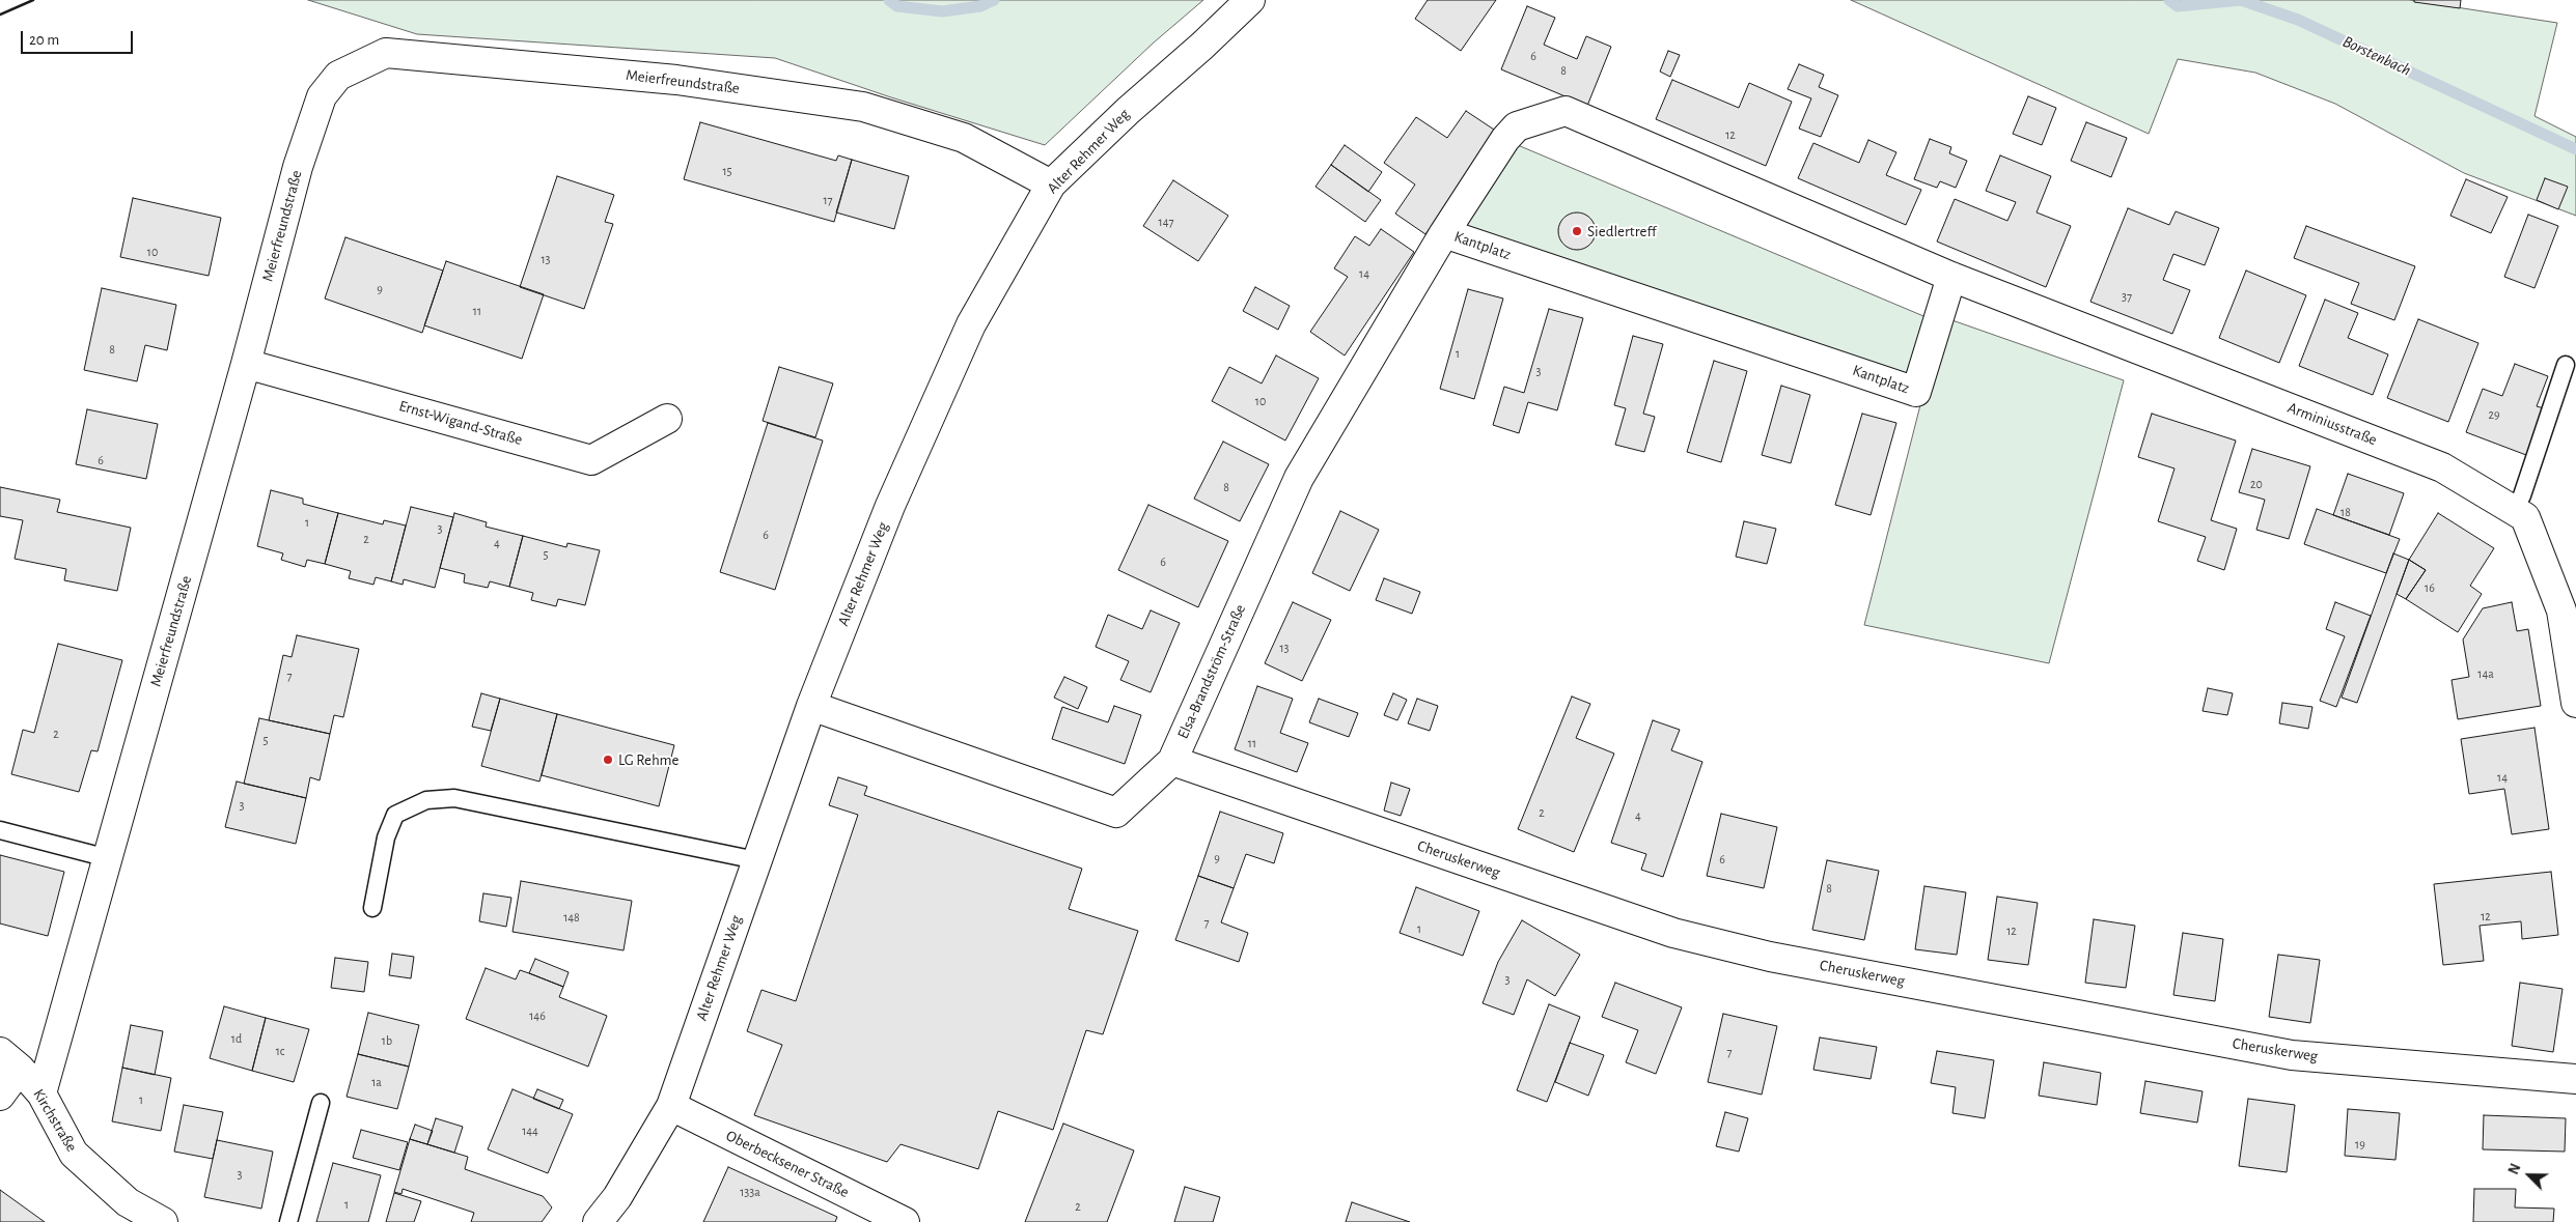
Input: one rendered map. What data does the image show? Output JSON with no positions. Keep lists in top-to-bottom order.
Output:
{
  "streets": {
    "street": [
      "Meierfreundstraße",
      "Alter Rehmer Weg",
      "Kantplatz",
      "Ernst-Wigand-Straße",
      "Arminiusstraße",
      "Elsa-Brandström-Straße",
      "Cheruskerweg",
      "Kirchstraße",
      "Oberbecksener Straße"
    ]
  },
  "crossings": [
    ["Meierfreundstraße", "Alter Rehmer Weg"],
    ["Meierfreundstraße", "Ernst-Wigand-Straße"],
    ["Meierfreundstraße", "Kirchstraße"],
    ["Alter Rehmer Weg", "Elsa-Brandström-Straße"],
    ["Alter Rehmer Weg", "Oberbecksener Straße"],
    ["Kantplatz", "Arminiusstraße"],
    ["Kantplatz", "Elsa-Brandström-Straße"],
    ["Elsa-Brandström-Straße", "Cheruskerweg"]
  ],
  "water": ["Borstenbach"],
  "places": ["Siedlertreff", "LG Rehme"],
  "house_numbers": [
    "6",
    "8",
    "12",
    "15",
    "17",
    "147",
    "10",
    "13",
    "14",
    "9",
    "37",
    "11",
    "8",
    "1",
    "3",
    "10",
    "29",
    "6",
    "20",
    "8",
    "18",
    "1",
    "3",
    "6",
    "2",
    "4",
    "5",
    "6",
    "16",
    "13",
    "14a",
    "7",
    "2",
    "5",
    "11",
    "14",
    "3",
    "2",
    "4",
    "9",
    "6",
    "8",
    "12",
    "148",
    "7",
    "1",
    "12",
    "3",
    "146",
    "1d",
    "1b",
    "1c",
    "7",
    "1a",
    "1",
    "144",
    "19",
    "3",
    "133a",
    "1",
    "2"
  ],
  "scale_bar": "20 m",
  "north": "top left"
}
